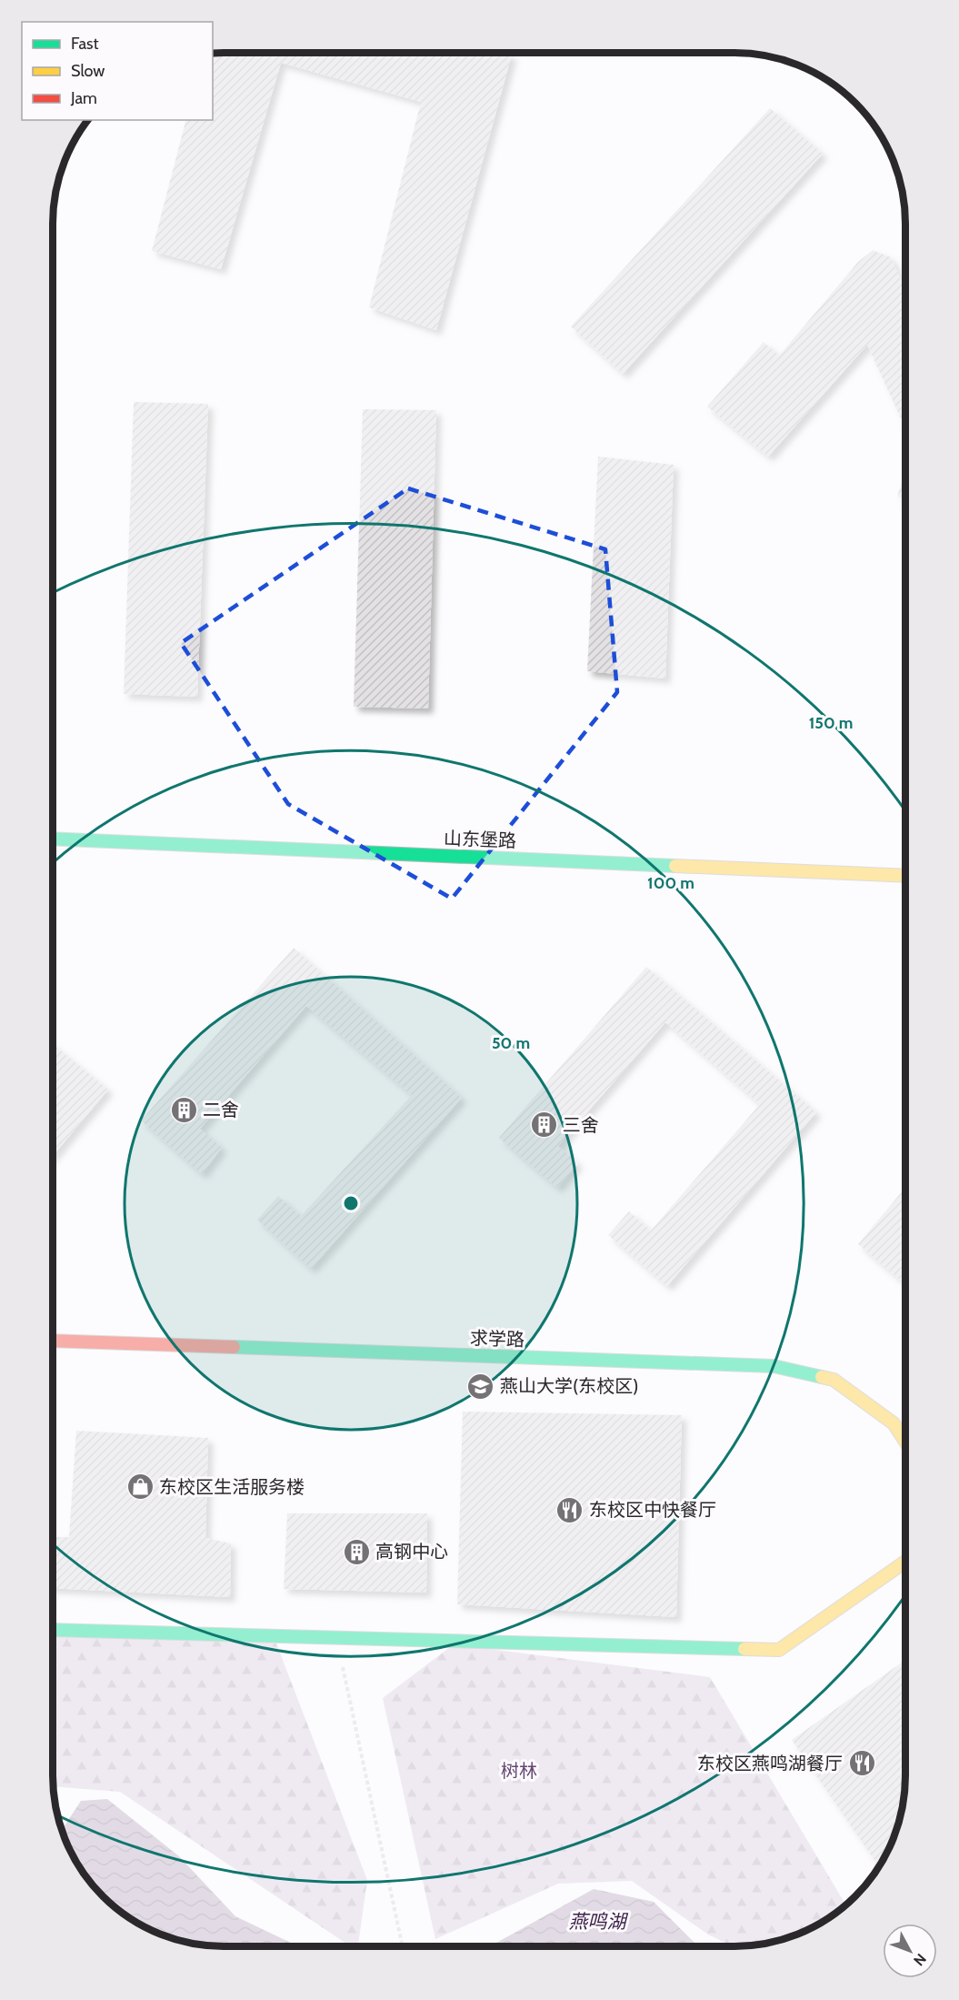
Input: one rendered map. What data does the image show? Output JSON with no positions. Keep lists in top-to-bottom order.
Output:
{
  "streets": {
    "street": ["山东堡路", "求学路"]
  },
  "water": ["燕鸣湖"],
  "parks": ["树林"],
  "places": {
    "building": ["二舍", "三舍", "高钢中心"],
    "school or university": ["燕山大学(东校区)"],
    "shop": ["东校区生活服务楼"],
    "restaurant": ["东校区中快餐厅", "东校区燕鸣湖餐厅"]
  },
  "legend": ["Fast", "Slow", "Jam"],
  "north": "bottom right",
  "rings": ["150 m", "100 m", "50 m"]
}
